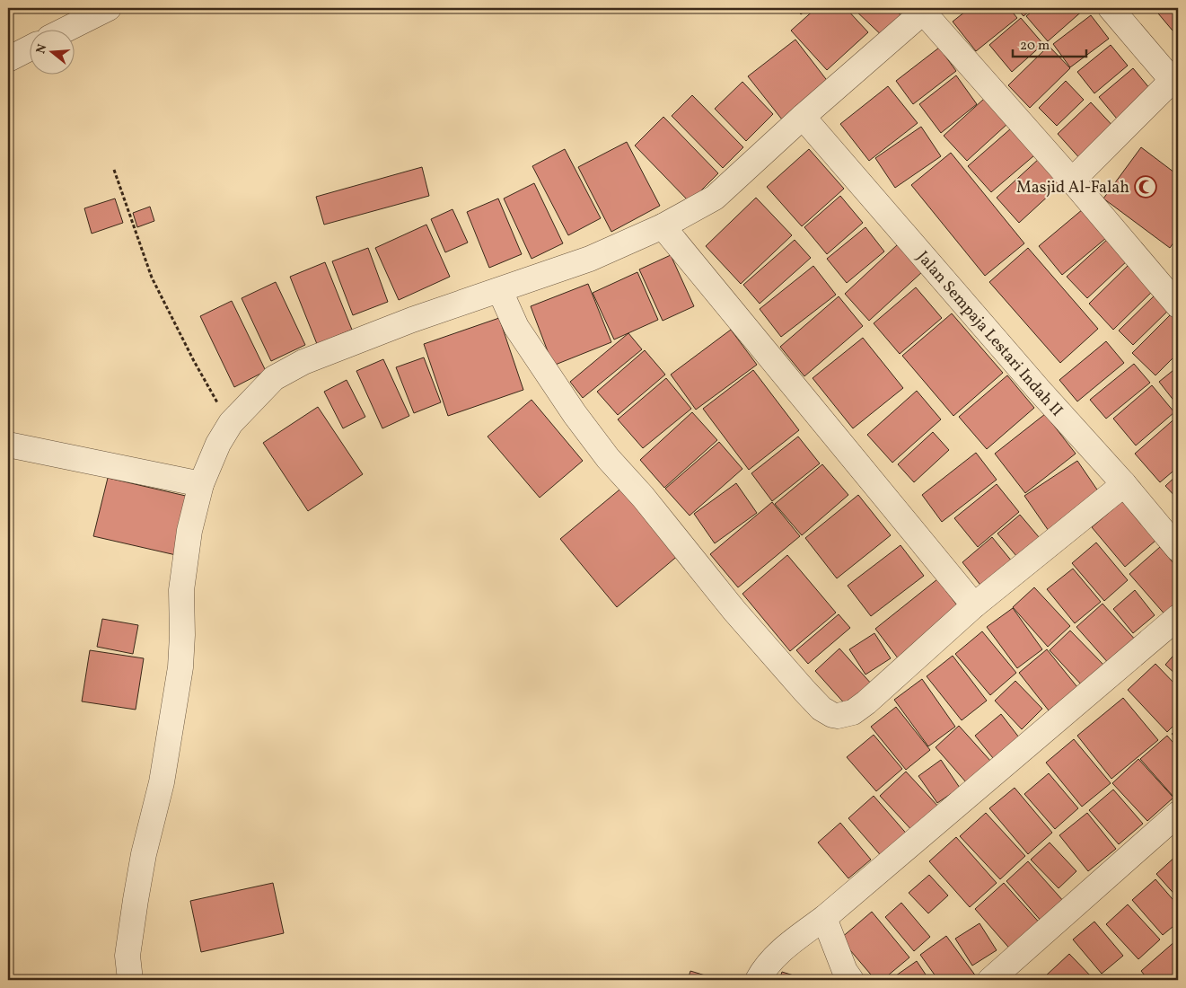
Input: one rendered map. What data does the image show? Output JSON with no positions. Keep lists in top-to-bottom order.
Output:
{
  "streets": {
    "street": ["Jalan Sempaja Lestari Indah II"]
  },
  "places": {
    "mosque": ["Masjid Al-Falah"]
  },
  "scale_bar": "20 m",
  "north": "left"
}
